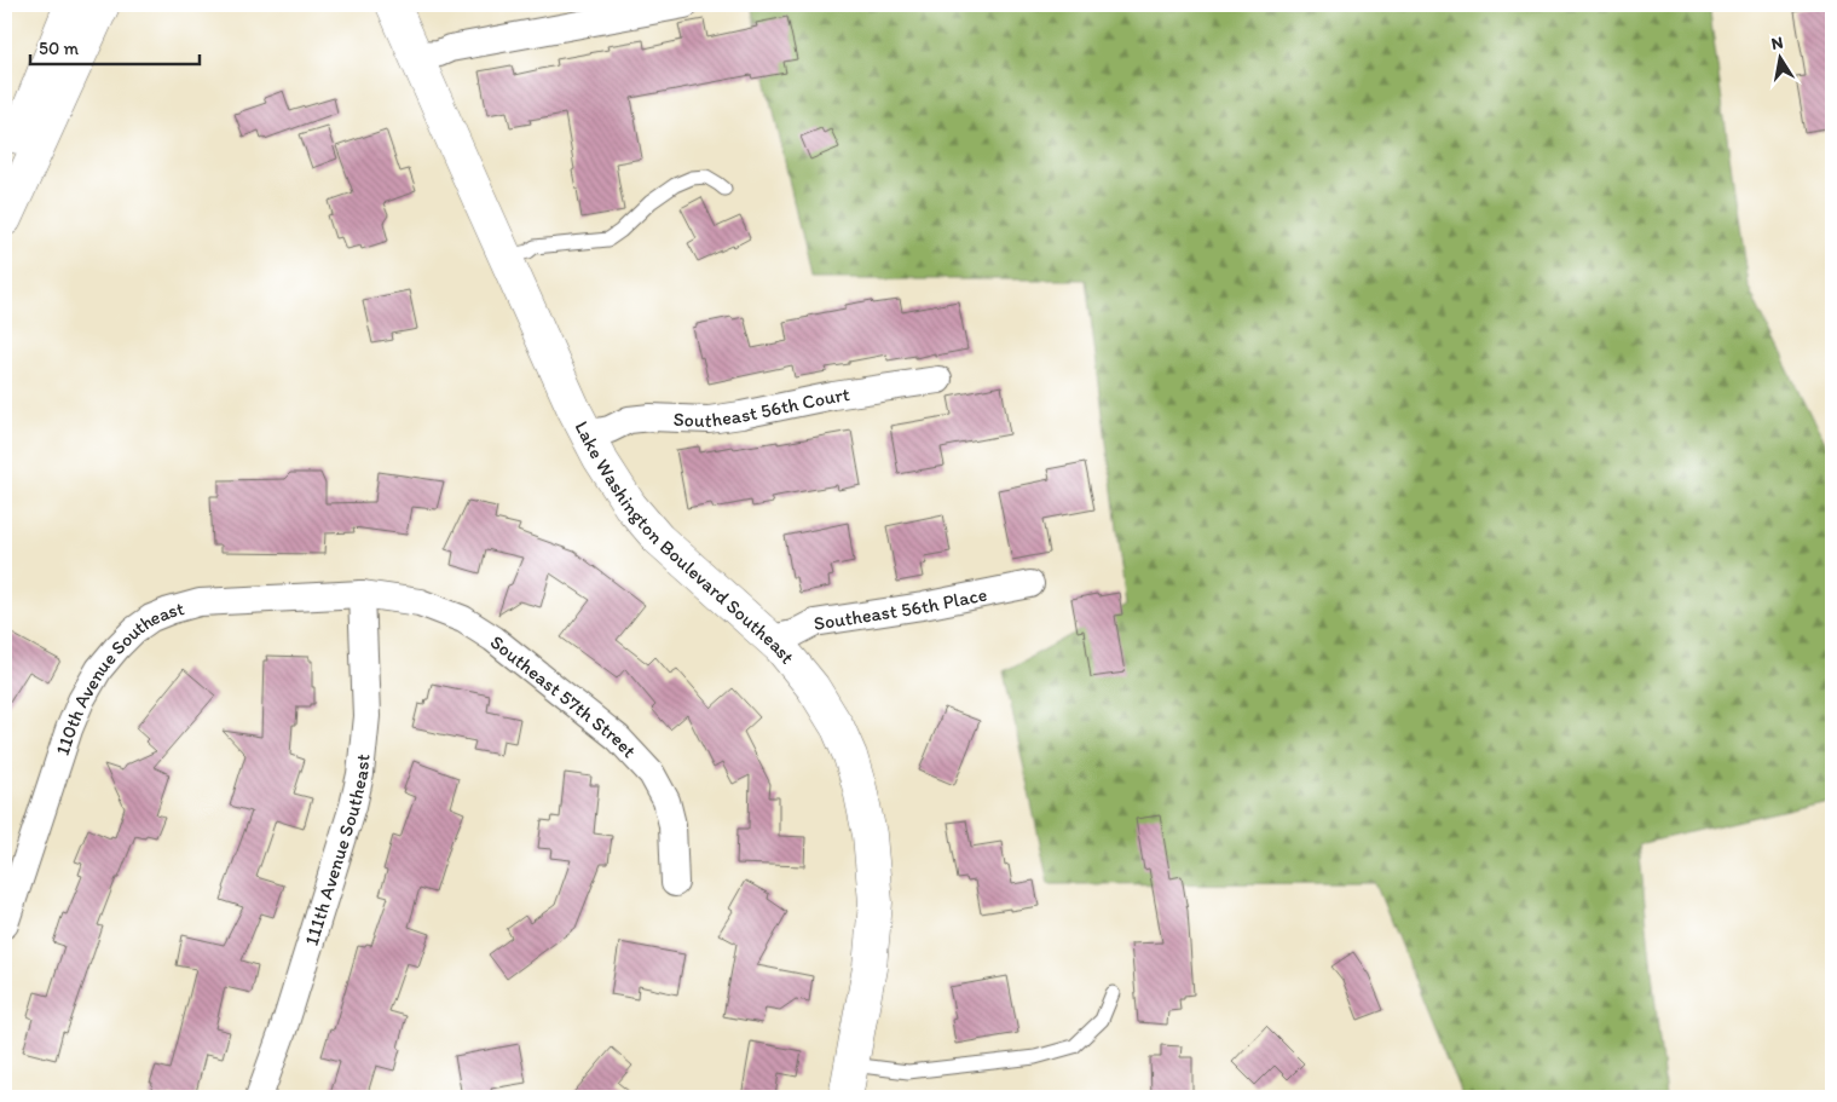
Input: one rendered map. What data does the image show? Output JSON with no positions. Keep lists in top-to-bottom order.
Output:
{
  "streets": {
    "main road": ["Lake Washington Boulevard Southeast"],
    "street": [
      "Southeast 56th Court",
      "Southeast 56th Place",
      "110th Avenue Southeast",
      "Southeast 57th Street",
      "111th Avenue Southeast"
    ]
  },
  "crossings": [
    ["Southeast 56th Court", "Lake Washington Boulevard Southeast"],
    ["Lake Washington Boulevard Southeast", "Southeast 56th Place"],
    ["110th Avenue Southeast", "Southeast 57th Street"],
    ["110th Avenue Southeast", "111th Avenue Southeast"],
    ["Southeast 57th Street", "111th Avenue Southeast"]
  ],
  "scale_bar": "50 m",
  "north": "top"
}
